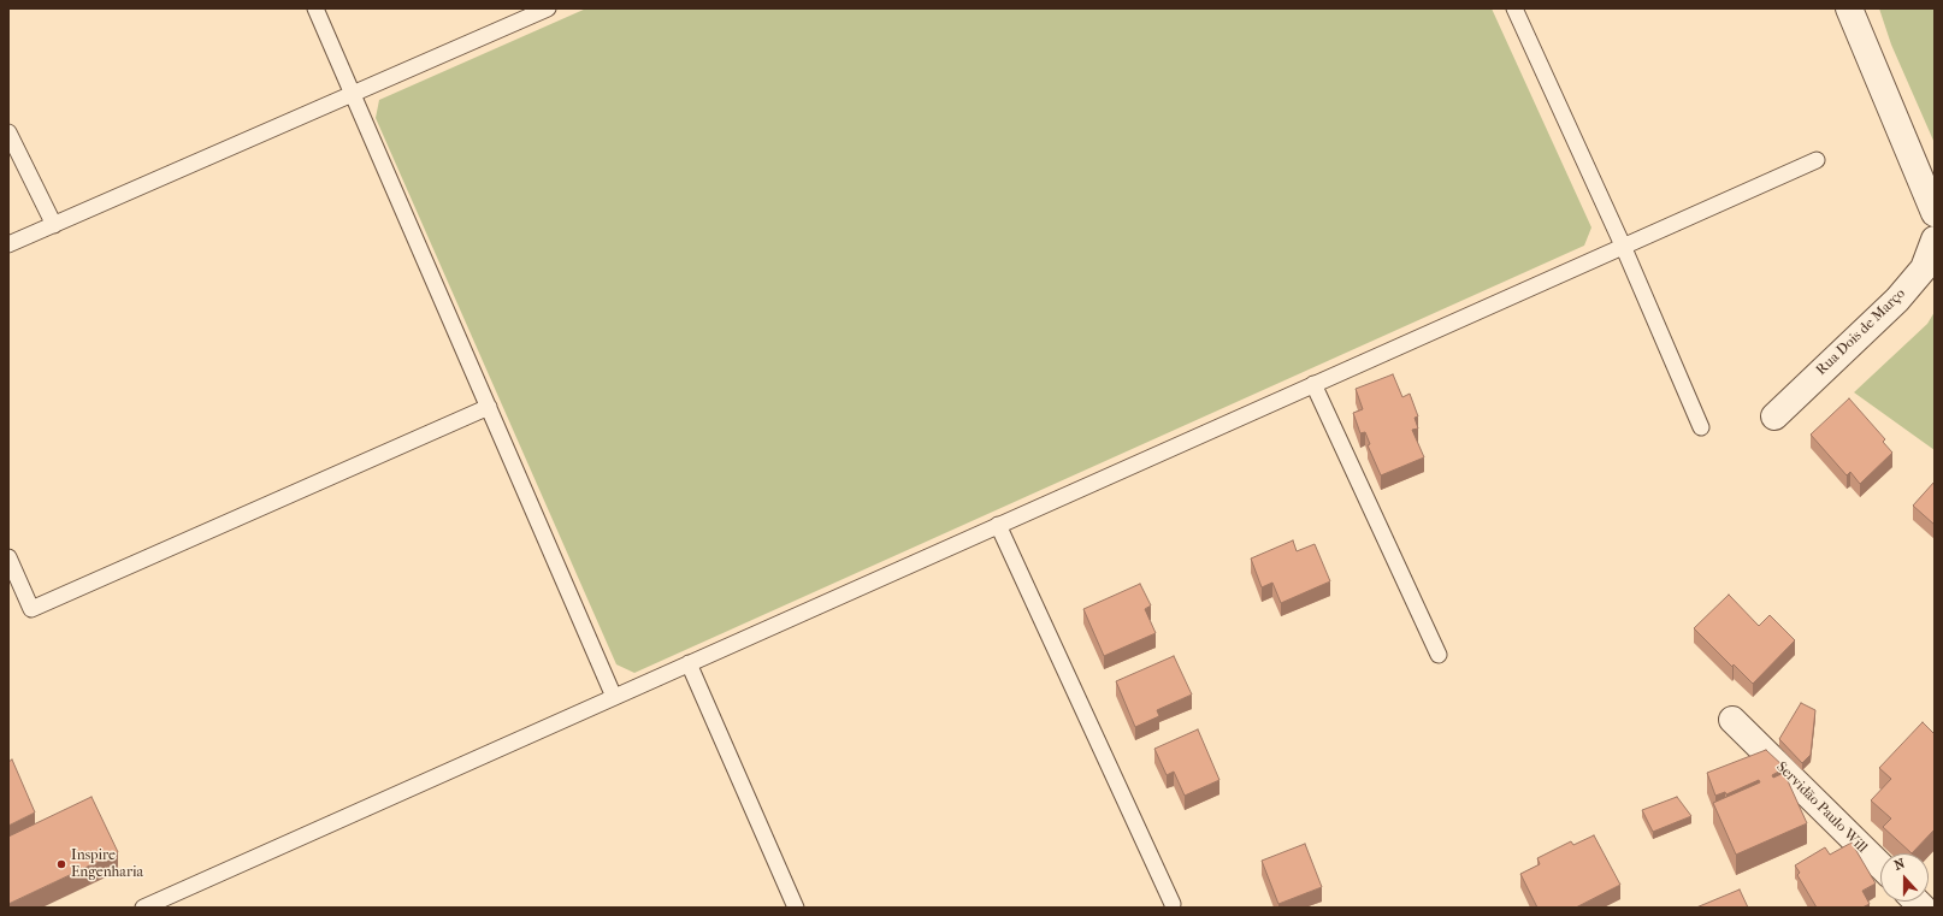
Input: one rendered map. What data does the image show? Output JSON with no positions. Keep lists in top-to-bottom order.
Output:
{
  "streets": {
    "street": ["Rua Dois de Março", "Servidão Paulo Will"]
  },
  "places": ["Inspire Engenharia"],
  "north": "top"
}
